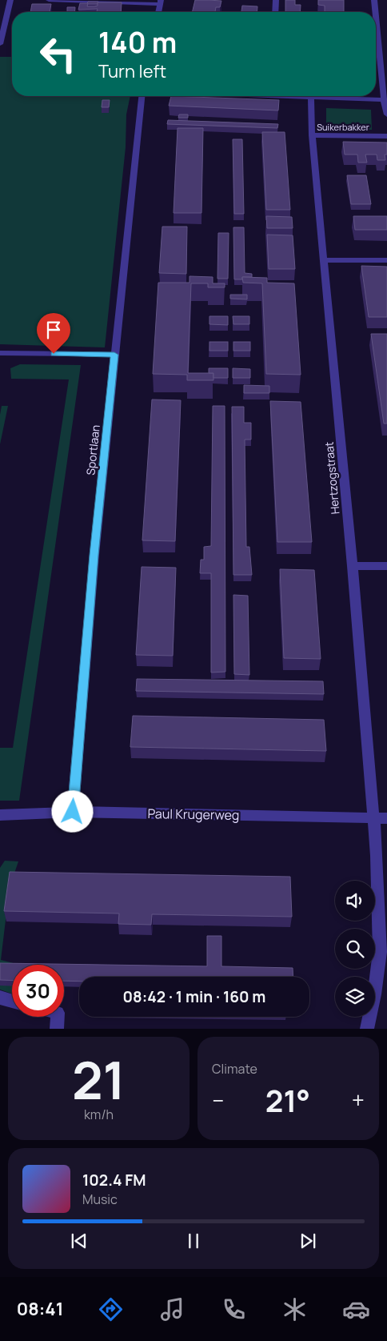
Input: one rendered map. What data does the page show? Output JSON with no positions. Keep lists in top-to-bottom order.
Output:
{
  "streets": {
    "street": [
      "Suikerbakker",
      "Sportlaan",
      "Hertzogstraat",
      "Paul Krugerweg"
    ]
  },
  "crossings": [
    ["Suikerbakker", "Hertzogstraat"],
    ["Sportlaan", "Paul Krugerweg"],
    ["Hertzogstraat", "Paul Krugerweg"]
  ],
  "page": {
    "turn": ["140 m", "Turn left"],
    "limit": "30",
    "trip": "08:42 · 1 min · 160 m",
    "tile": [
      ["21", "km/h"],
      "Climate"
    ],
    "heat": ["−", "21°", "+"],
    "song": ["102.4 FM", "Music"],
    "tabs": "08:41"
  }
}
